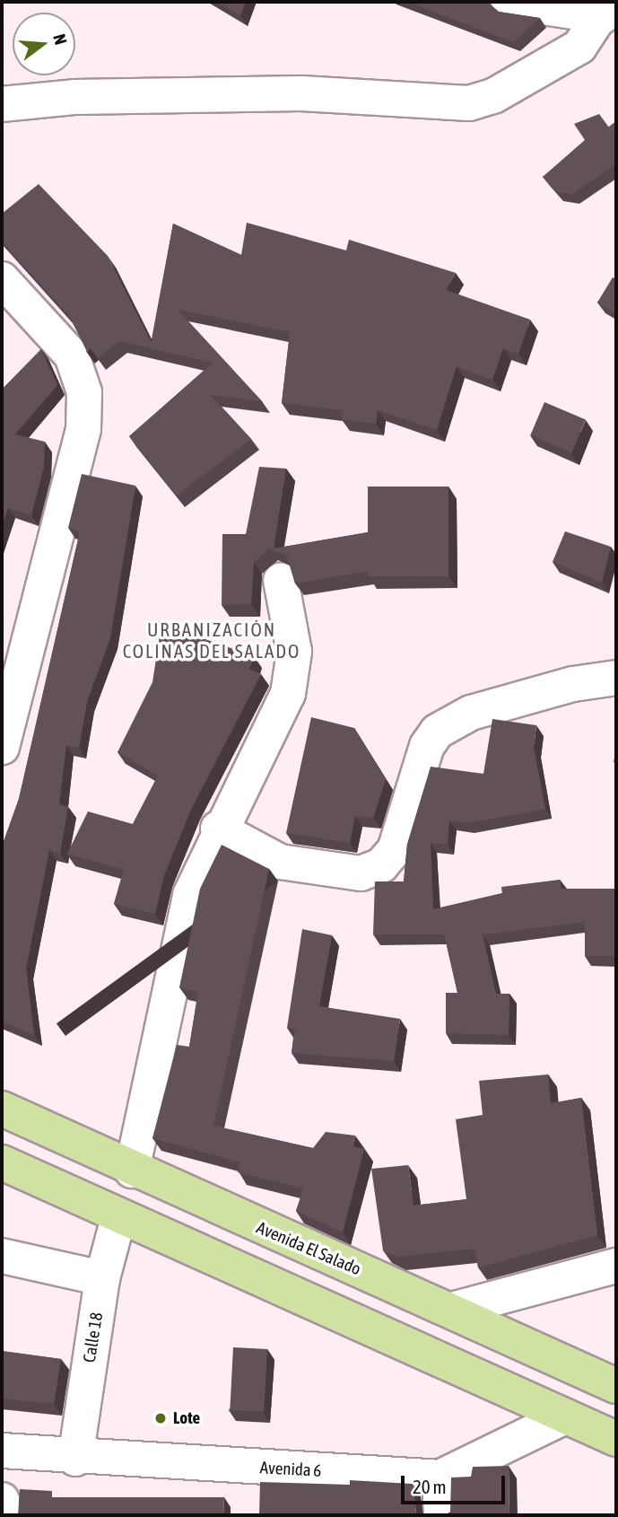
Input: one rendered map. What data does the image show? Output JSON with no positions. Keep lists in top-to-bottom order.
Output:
{
  "streets": {
    "main road": ["Avenida El Salado"],
    "street": ["Calle 18", "Avenida 6"]
  },
  "crossings": [
    ["Calle 18", "Avenida 6"]
  ],
  "districts": ["URBANIZACIÓN COLINAS DEL SALADO"],
  "places": ["Lote"],
  "scale_bar": "20 m",
  "north": "right"
}
